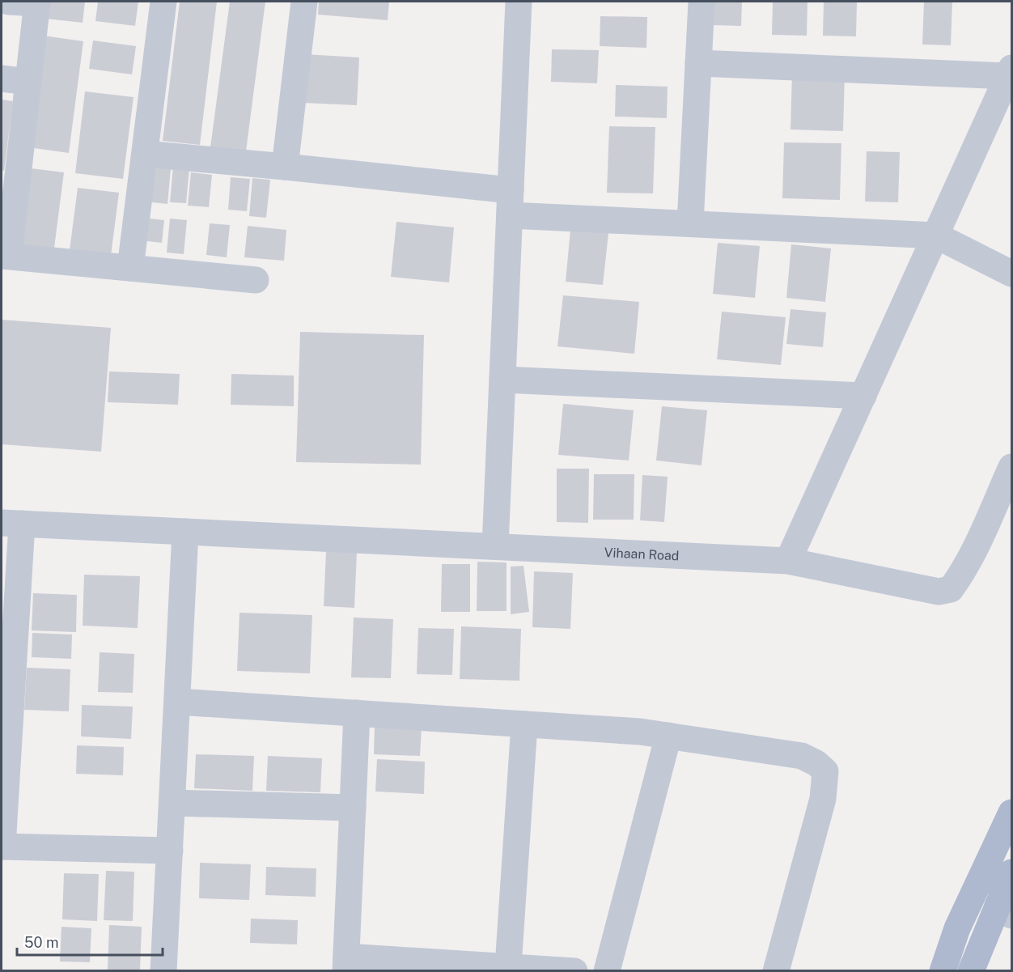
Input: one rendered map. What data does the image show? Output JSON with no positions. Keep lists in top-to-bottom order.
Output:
{
  "streets": {
    "street": ["Vihaan Road"]
  },
  "scale_bar": "50 m"
}
